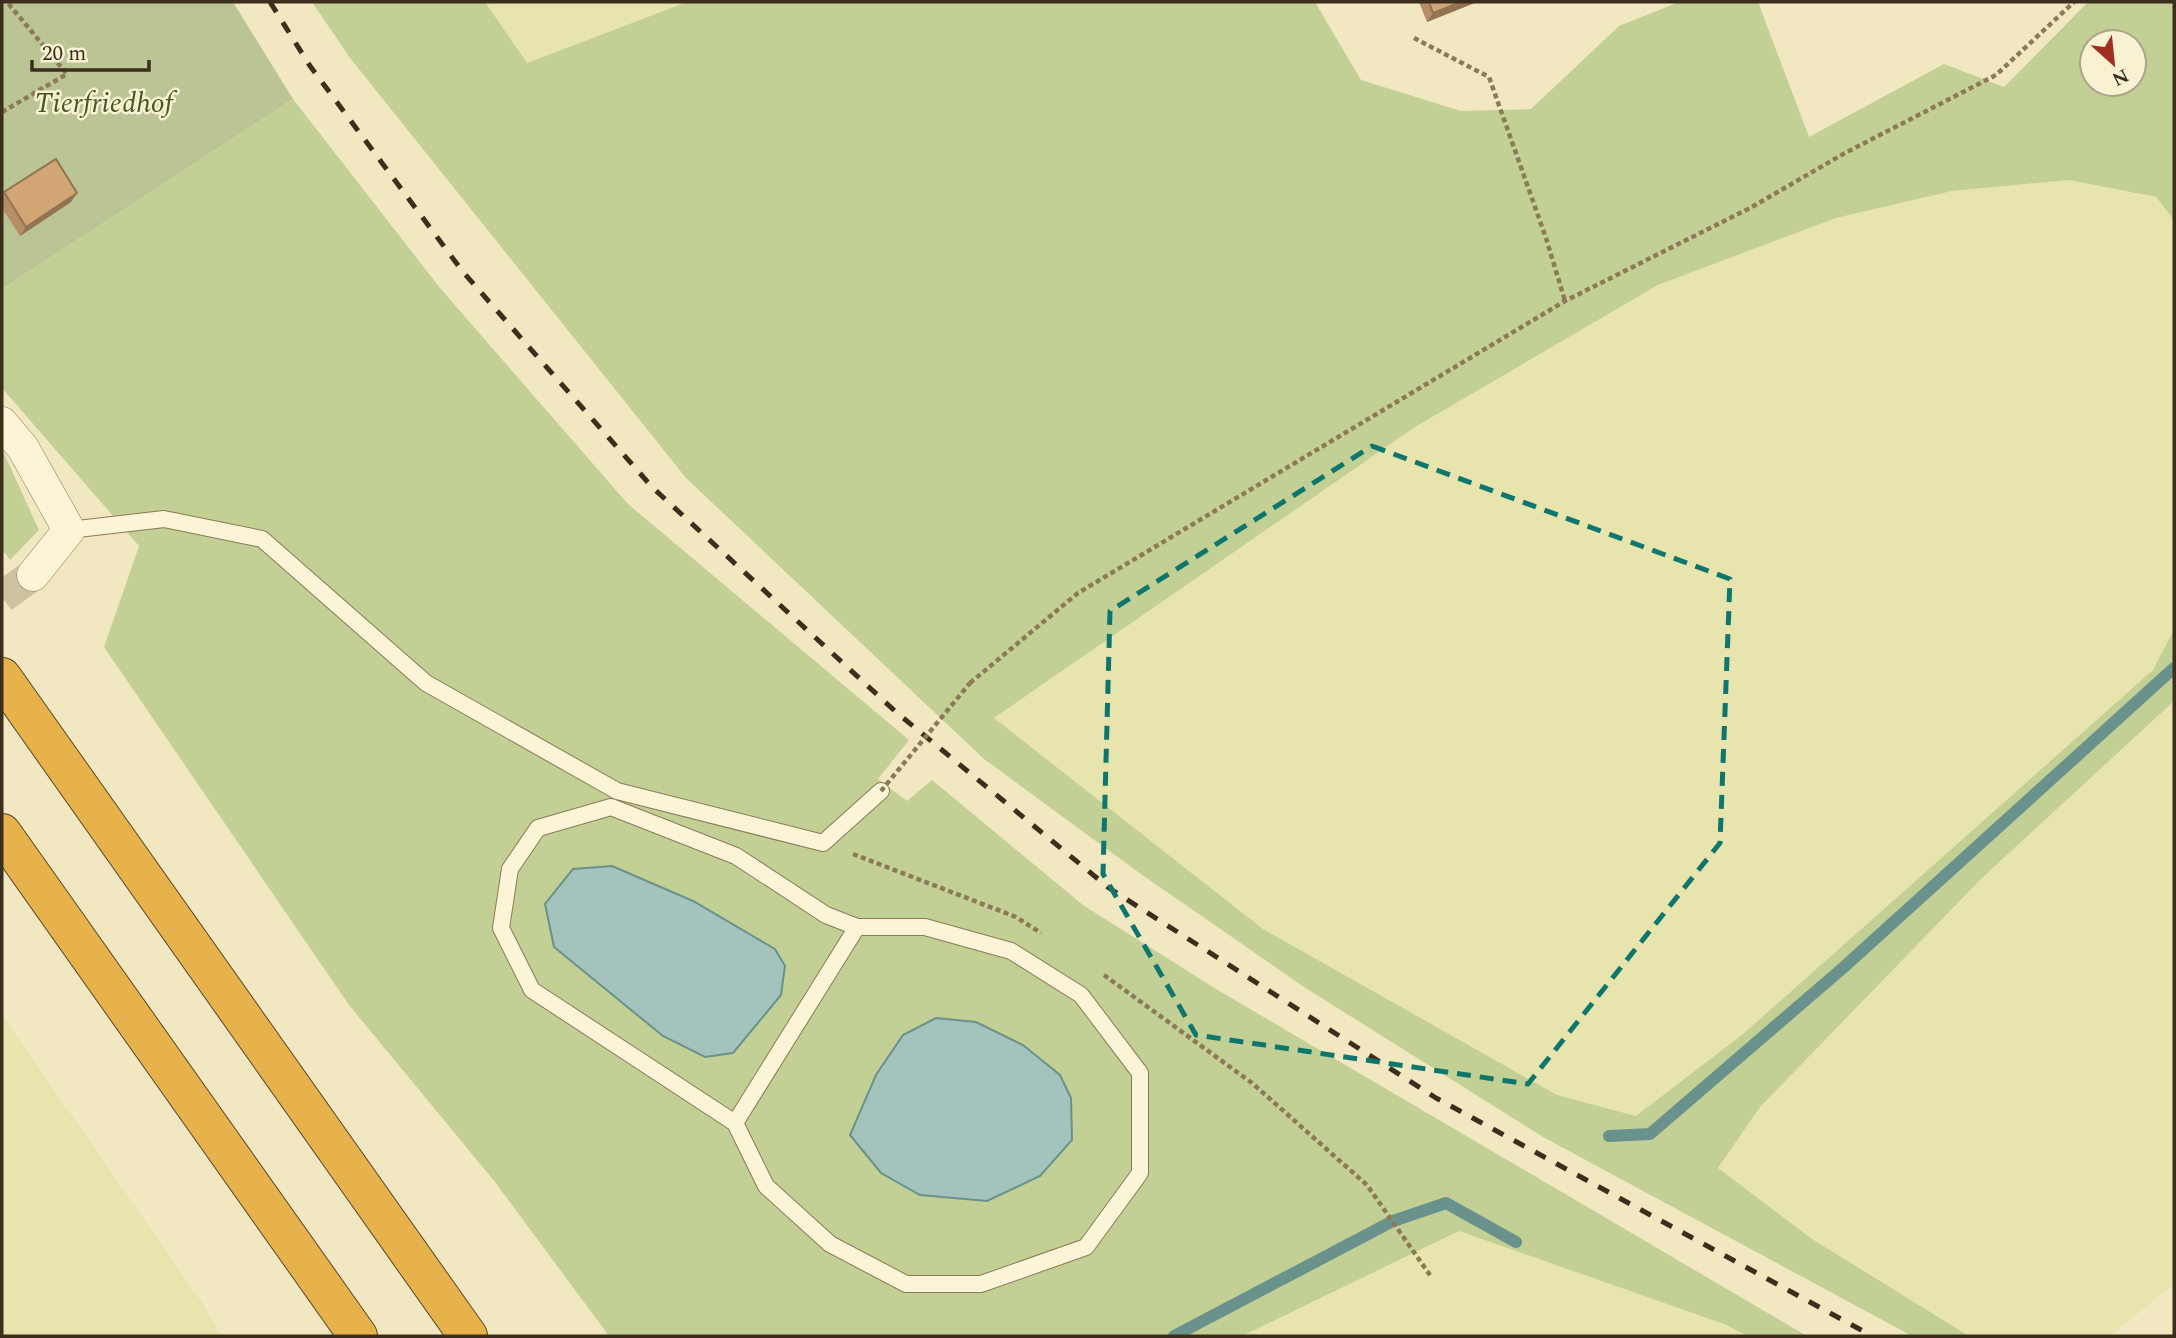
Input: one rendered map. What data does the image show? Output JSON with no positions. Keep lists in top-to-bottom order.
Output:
{
  "parks": ["Tierfriedhof"],
  "scale_bar": "20 m",
  "north": "bottom right"
}
